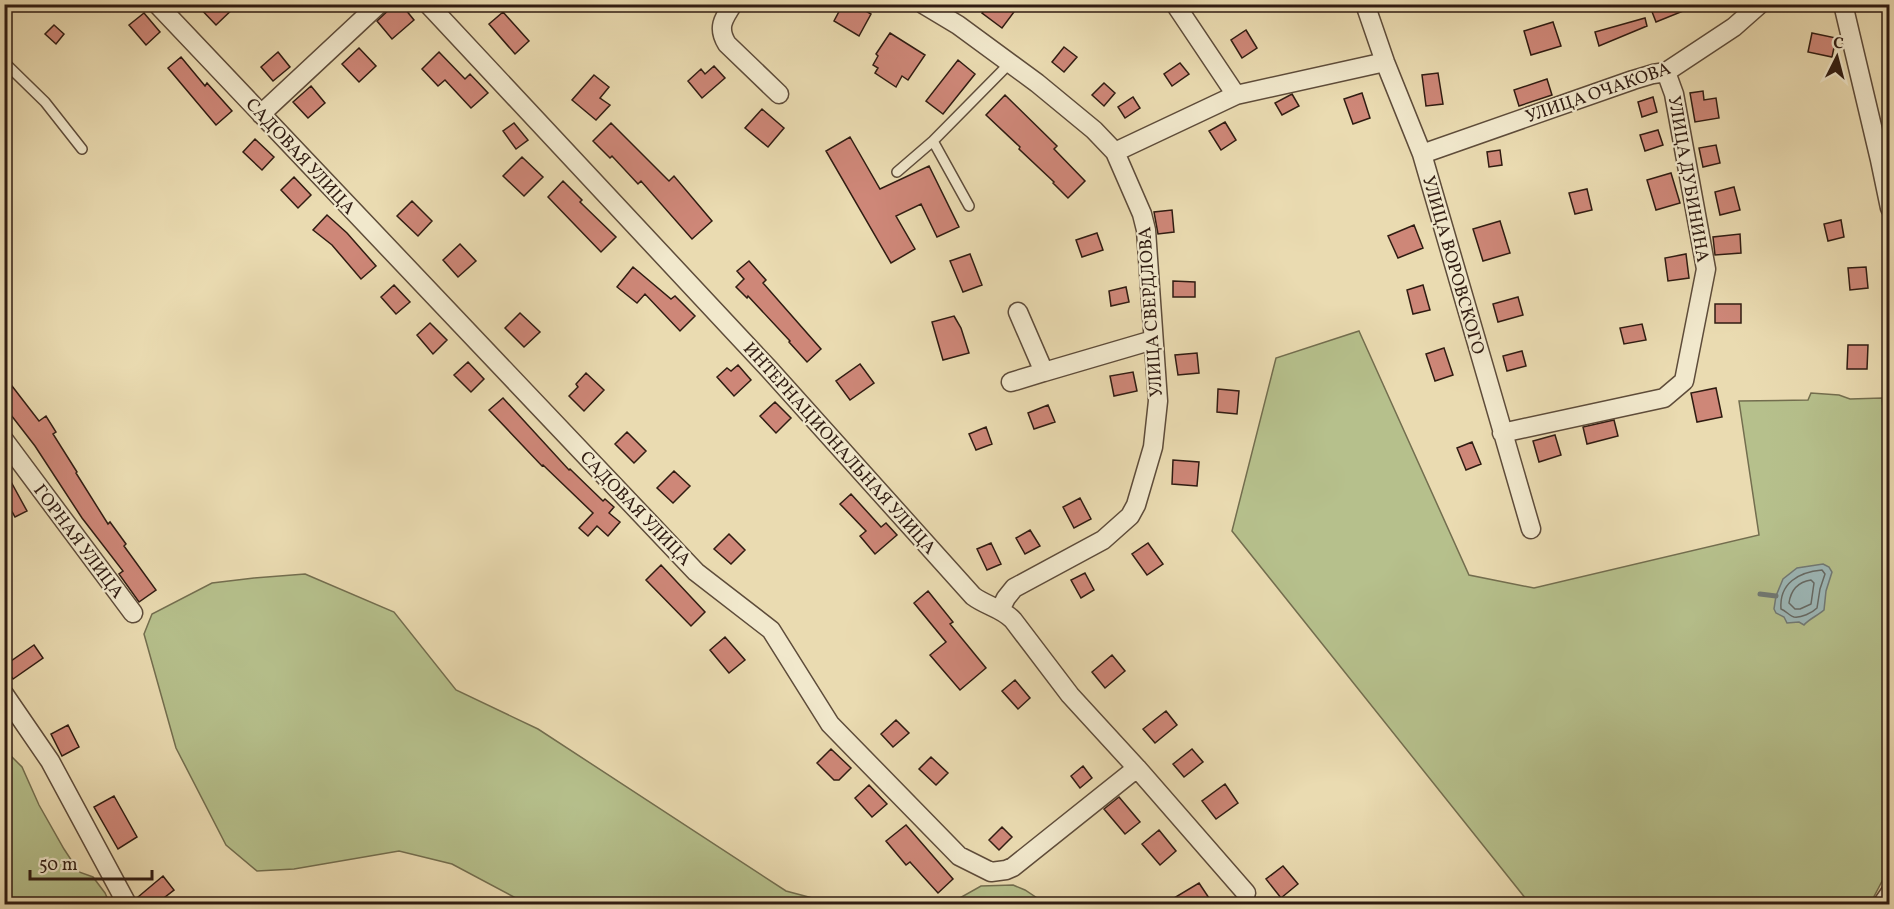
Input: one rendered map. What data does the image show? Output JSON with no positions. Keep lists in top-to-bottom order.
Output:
{
  "streets": {
    "street": [
      "УЛИЦА ОЧАКОВА",
      "САДОВАЯ УЛИЦА",
      "УЛИЦА ДУБИНИНА",
      "УЛИЦА ВОРОВСКОГО",
      "УЛИЦА СВЕРДЛОВА",
      "ИНТЕРНАЦИОНАЛЬНАЯ УЛИЦА",
      "ГОРНАЯ УЛИЦА"
    ]
  },
  "crossings": [
    ["УЛИЦА ОЧАКОВА", "УЛИЦА ДУБИНИНА"],
    ["УЛИЦА ОЧАКОВА", "УЛИЦА ВОРОВСКОГО"],
    ["САДОВАЯ УЛИЦА", "ИНТЕРНАЦИОНАЛЬНАЯ УЛИЦА"],
    ["УЛИЦА ДУБИНИНА", "УЛИЦА ВОРОВСКОГО"],
    ["УЛИЦА СВЕРДЛОВА", "ИНТЕРНАЦИОНАЛЬНАЯ УЛИЦА"]
  ],
  "scale_bar": "50 m",
  "north": "top"
}
